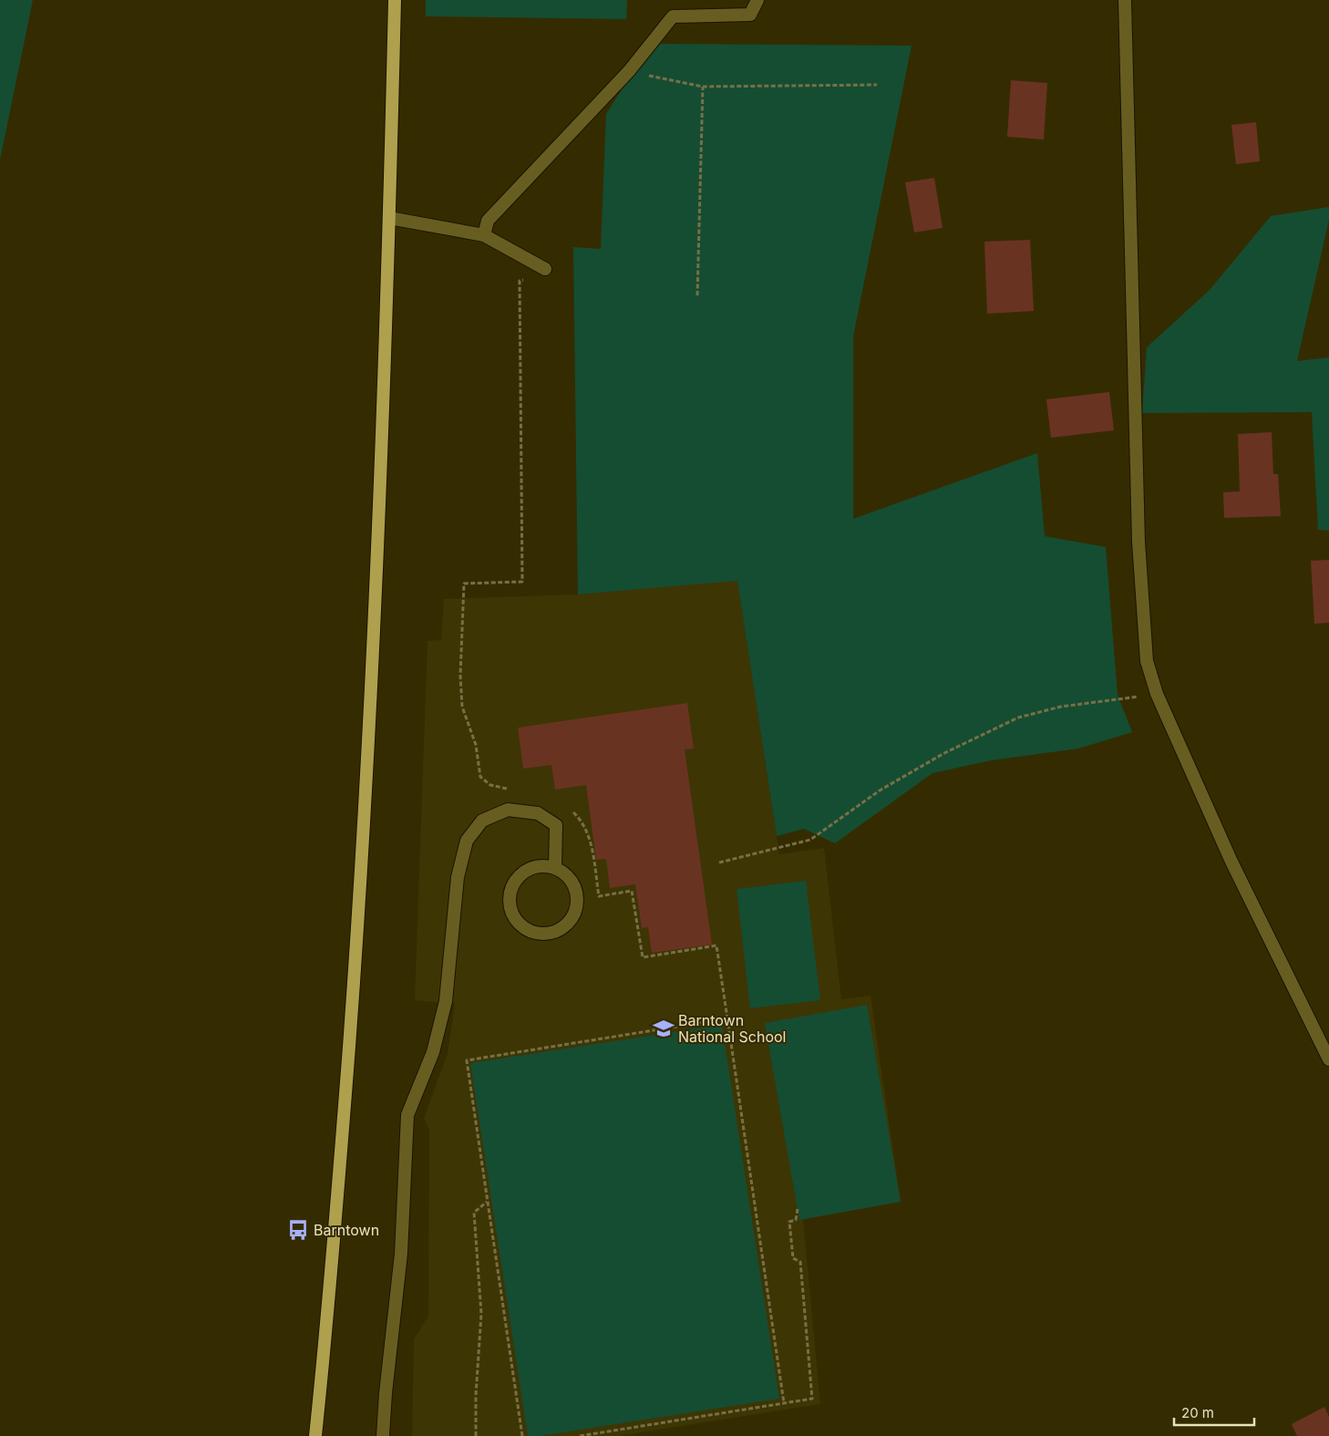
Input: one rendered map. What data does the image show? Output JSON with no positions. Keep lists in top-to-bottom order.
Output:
{
  "places": {
    "school or university": ["Barntown National School"],
    "bus stop": ["Barntown"]
  },
  "scale_bar": "20 m"
}
